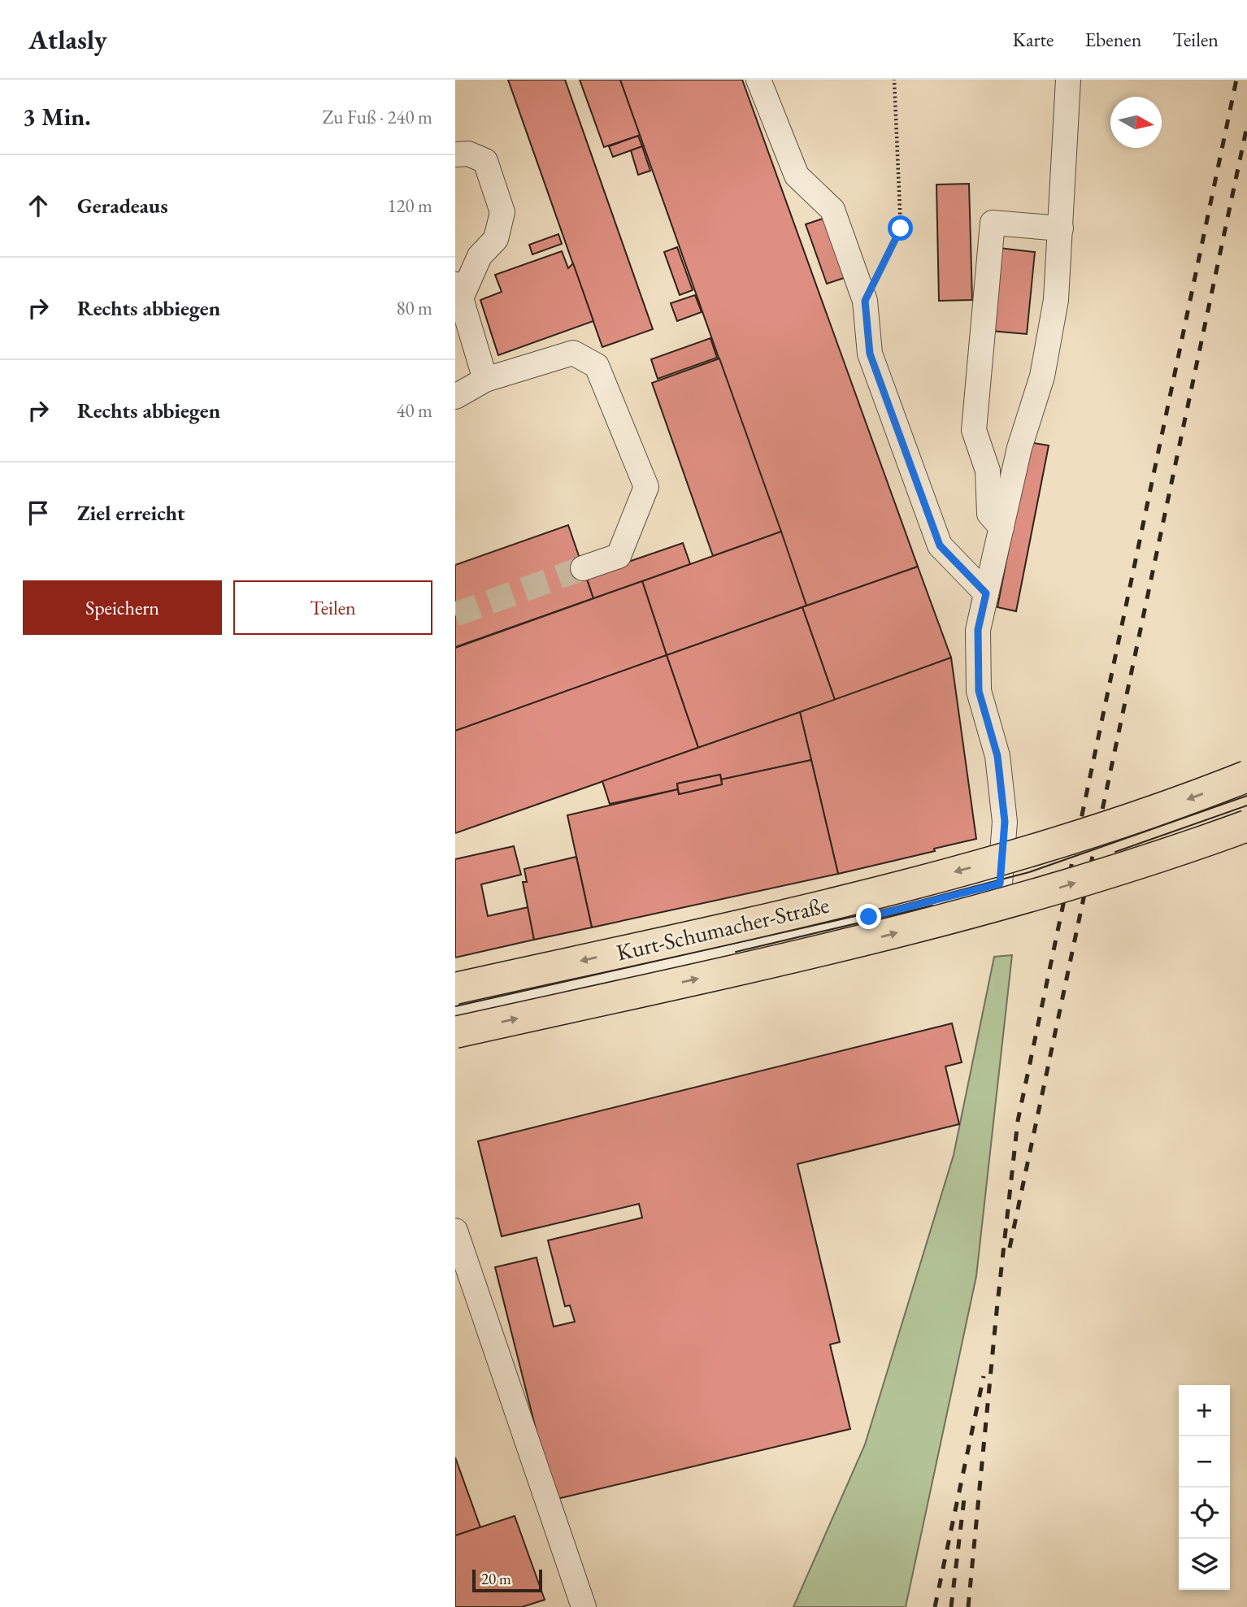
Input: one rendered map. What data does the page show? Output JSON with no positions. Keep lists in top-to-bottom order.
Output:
{
  "streets": {
    "main road": ["Kurt-Schumacher-Straße"]
  },
  "scale_bar": "20 m",
  "north": "right",
  "page": {
    "header": "Atlasly",
    "nav": ["Karte", "Ebenen", "Teilen"],
    "heading": ["3 Min.", "Zu Fuß · 240 m"],
    "list": [
      ["Geradeaus", "120 m"],
      ["Rechts abbiegen", "80 m"],
      ["Rechts abbiegen", "40 m"],
      "Ziel erreicht"
    ],
    "buttons": ["Speichern", "Teilen"],
    "map_buttons": ["+", "−"],
    "scale": "20 m"
  }
}
